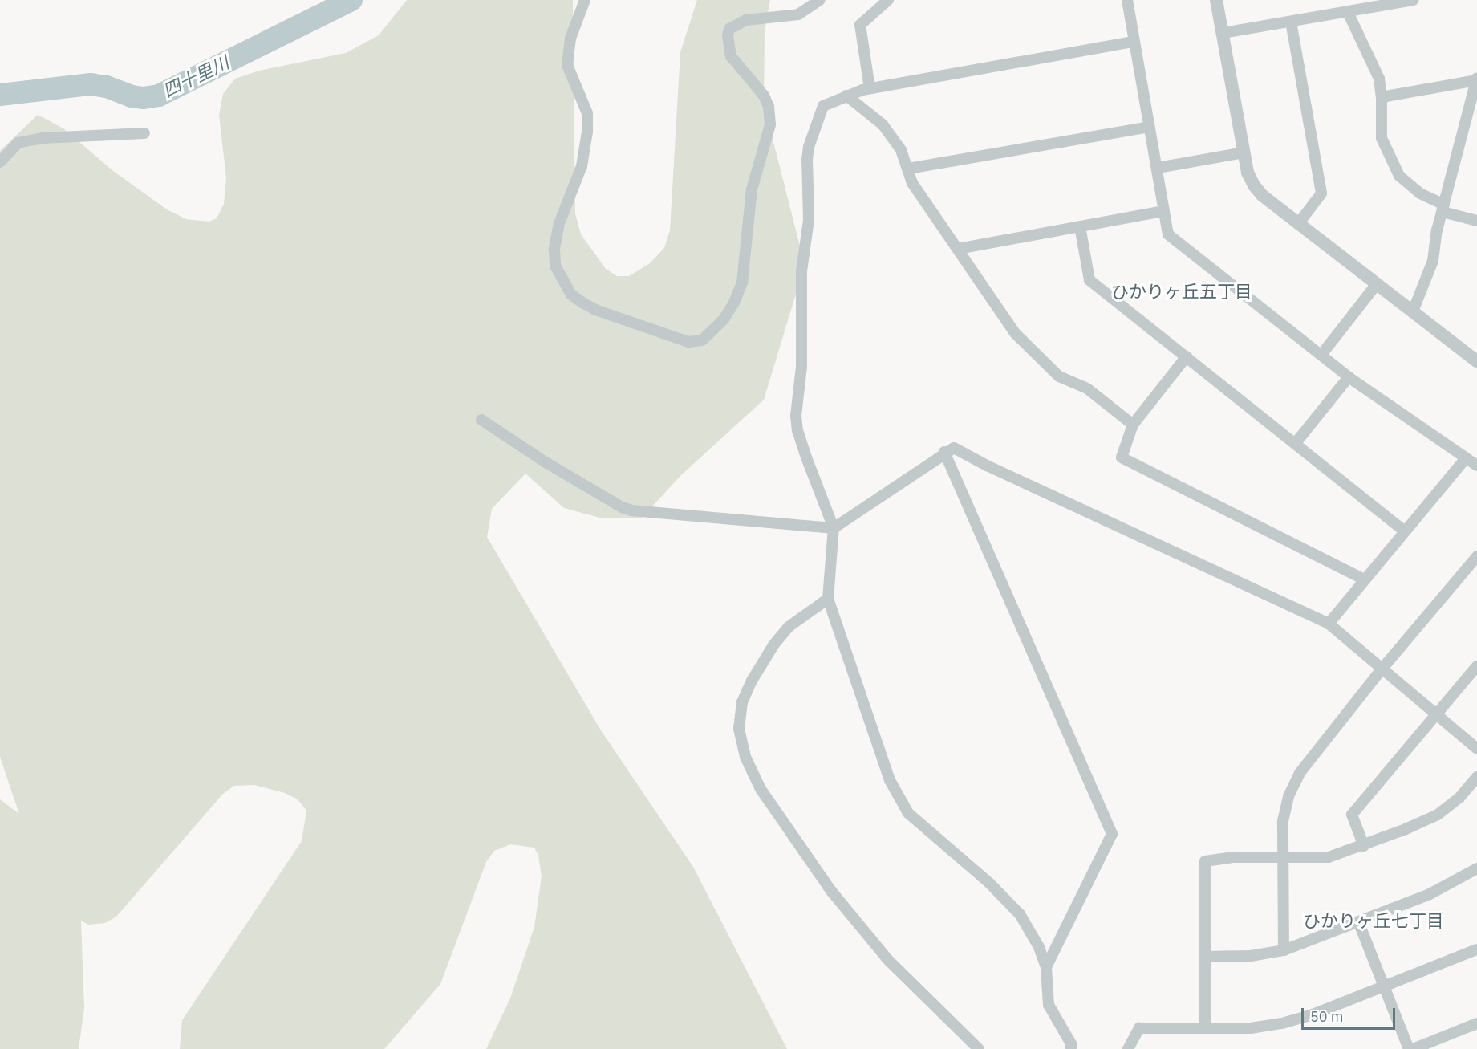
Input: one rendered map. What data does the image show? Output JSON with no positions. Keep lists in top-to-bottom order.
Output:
{
  "districts": ["ひかりヶ丘五丁目", "ひかりヶ丘七丁目"],
  "water": ["四十里川"],
  "scale_bar": "50 m"
}
